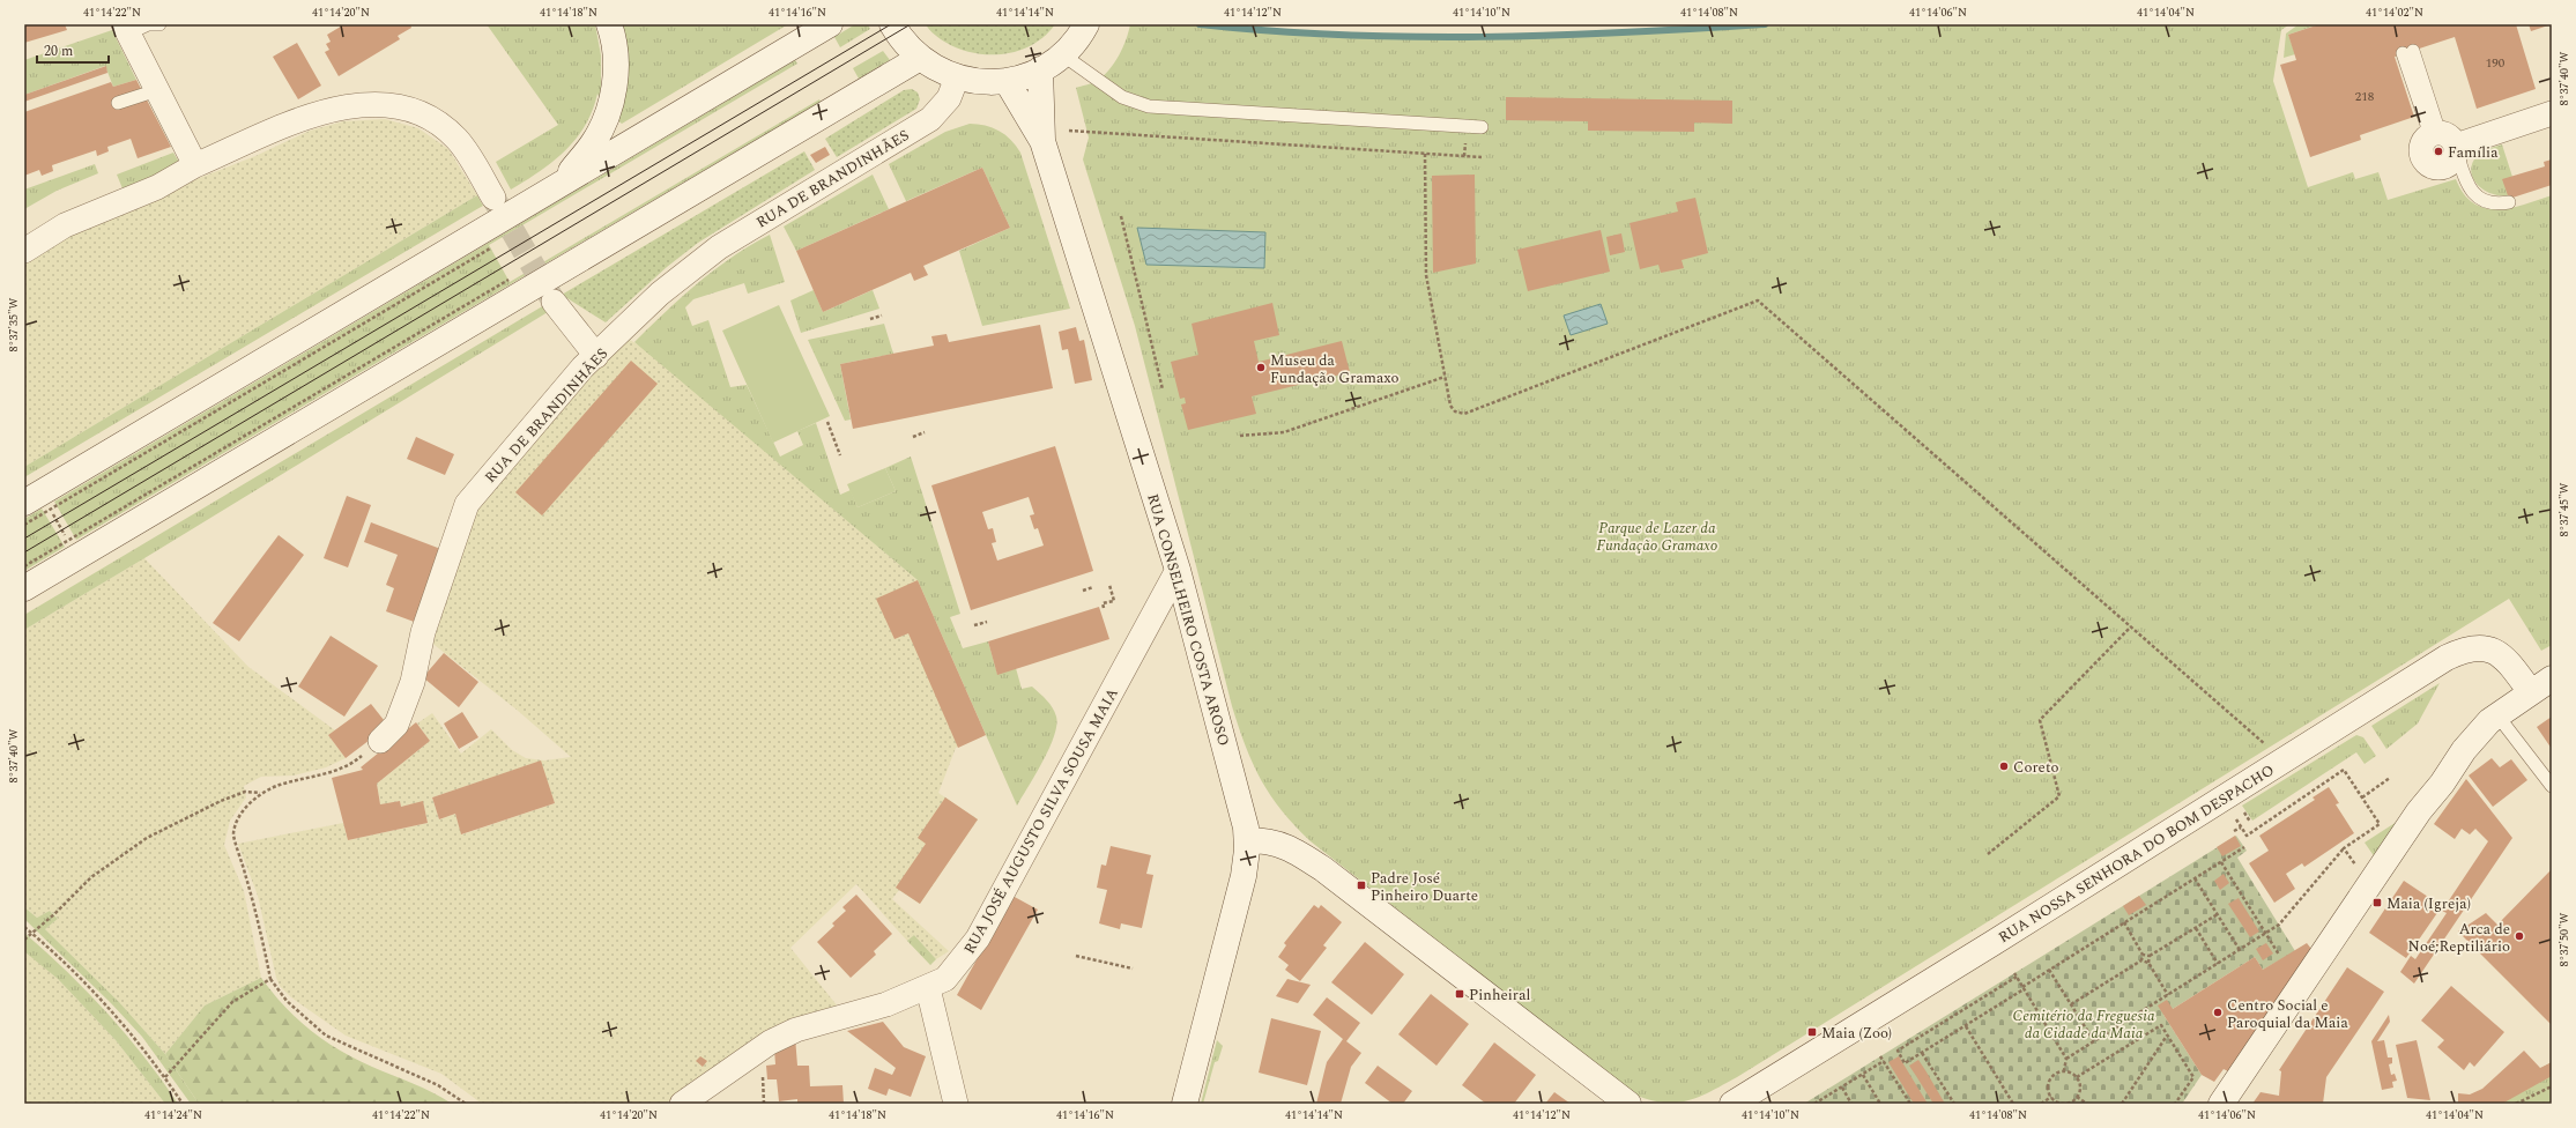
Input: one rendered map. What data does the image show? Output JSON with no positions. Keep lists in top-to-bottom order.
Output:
{
  "streets": {
    "main road": ["RUA CONSELHEIRO COSTA AROSO", "RUA NOSSA SENHORA DO BOM DESPACHO"],
    "street": ["RUA DE BRANDINHÃES", "RUA JOSÉ AUGUSTO SILVA SOUSA MAIA"]
  },
  "crossings": [
    ["RUA CONSELHEIRO COSTA AROSO", "RUA JOSÉ AUGUSTO SILVA SOUSA MAIA"]
  ],
  "parks": ["Parque de Lazer da Fundação Gramaxo", "Cemitério da Freguesia da Cidade da Maia"],
  "places": {
    "other": [
      "Família",
      "Museu da Fundação Gramaxo",
      "Coreto",
      "Arca de Noé;Reptiliário",
      "Centro Social e Paroquial da Maia"
    ],
    "transit": [
      "Padre José Pinheiro Duarte",
      "Maia (Igreja)",
      "Pinheiral",
      "Maia (Zoo)"
    ]
  },
  "house_numbers": ["190", "218"],
  "scale_bar": "20 m",
  "coordinates": [
    "41°14'22\"N",
    "41°14'20\"N",
    "41°14'18\"N",
    "41°14'16\"N",
    "41°14'14\"N",
    "41°14'12\"N",
    "41°14'10\"N",
    "41°14'08\"N",
    "41°14'06\"N",
    "41°14'04\"N",
    "41°14'02\"N",
    "8°37'40\"W",
    "8°37'35\"W",
    "8°37'45\"W",
    "8°37'50\"W",
    "41°14'24\"N"
  ]
}
